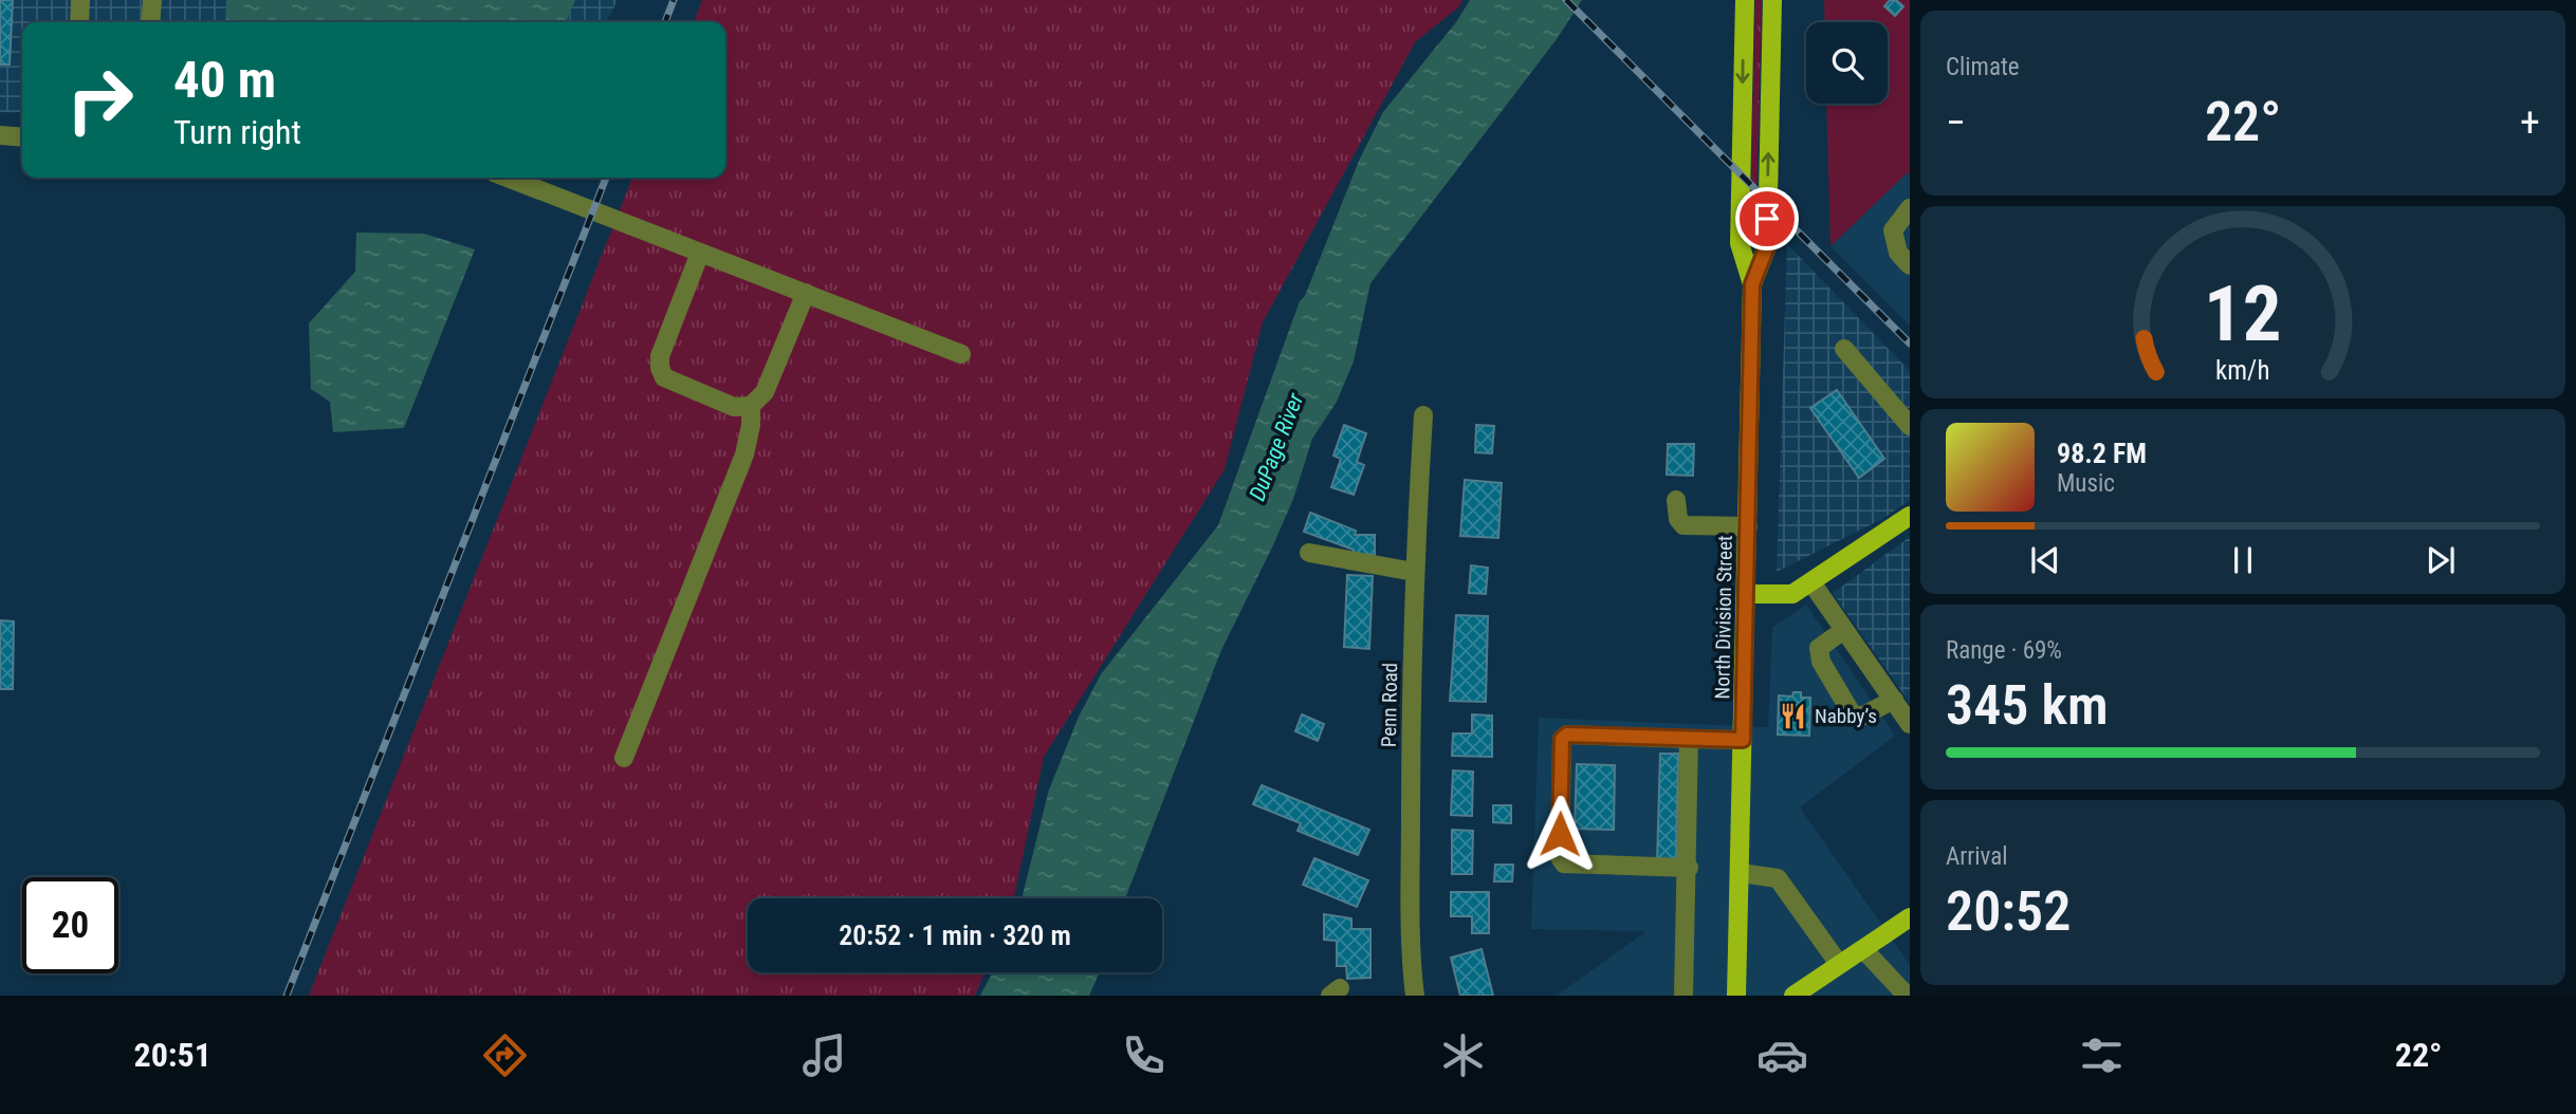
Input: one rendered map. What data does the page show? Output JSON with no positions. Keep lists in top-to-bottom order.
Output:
{
  "streets": {
    "main road": ["North Division Street"],
    "street": ["Penn Road"]
  },
  "water": ["DuPage River"],
  "places": {
    "restaurant": ["Nabby’s"]
  },
  "page": {
    "tile": [
      "Climate",
      ["Range · 69%", "345 km"],
      ["Arrival", "20:52"]
    ],
    "turn": ["40 m", "Turn right"],
    "heat": ["−", "22°", "+"],
    "song": ["98.2 FM", "Music"],
    "limit": "20",
    "trip": "20:52 · 1 min · 320 m",
    "tabs": ["20:51", "22°"],
    "gauge": ["12", "km/h"]
  }
}
